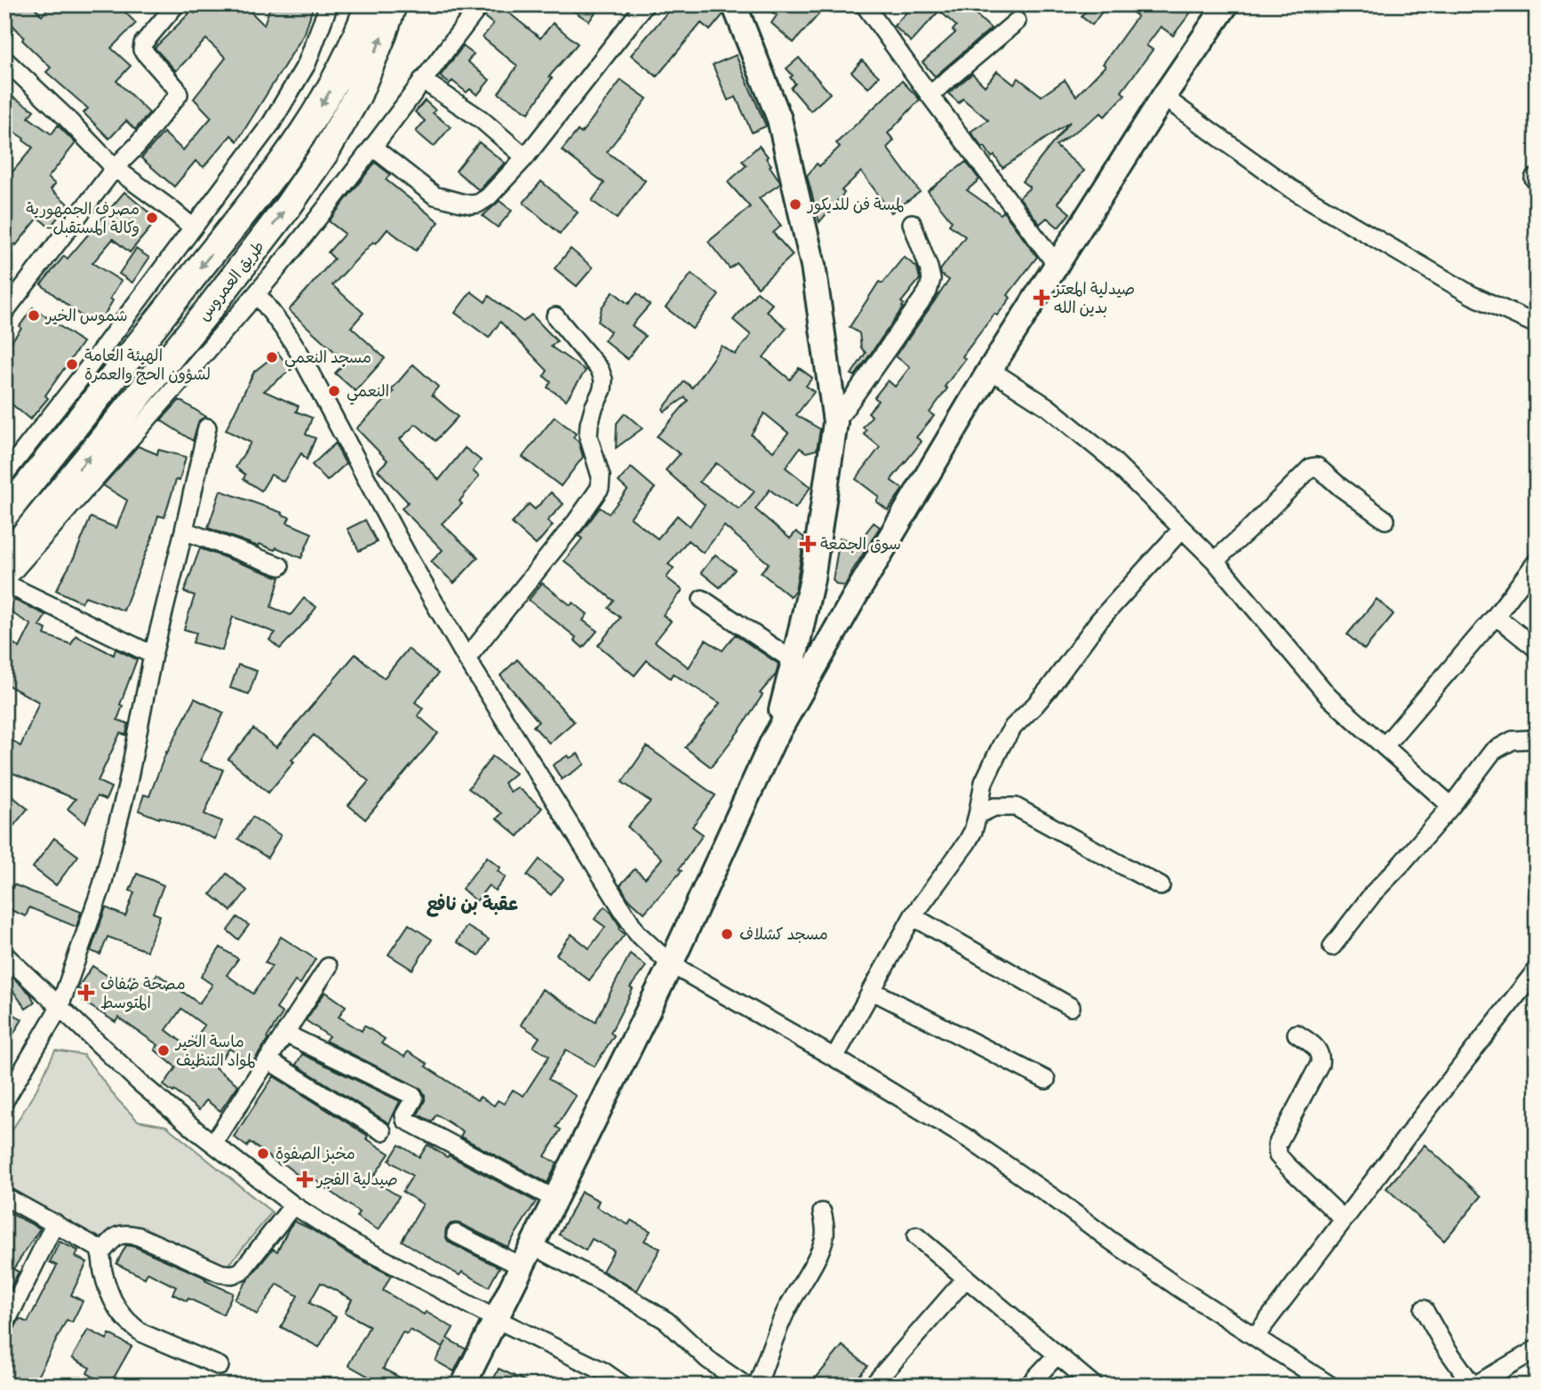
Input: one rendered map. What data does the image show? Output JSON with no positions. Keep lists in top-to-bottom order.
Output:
{
  "streets": {
    "main road": ["طريق العمروس"]
  },
  "districts": ["عقبة بن نافع"],
  "places": {
    "other": [
      "لمسة فن للديكور",
      "مصرف الجمهورية -وكالة المستقبل",
      "شموس الخير",
      "مسجد النعمي",
      "الهيئة العامة لشؤون الحج والعمرة",
      "النعمي",
      "مسجد كشلاف",
      "ماسة الخير لمواد التنظيف",
      "مخبز الصفوة"
    ],
    "health": [
      "صيدلية المعتز بدين الله",
      "سوق الجمعة",
      "مصحة ضفاف المتوسط",
      "صيدلية الفجر"
    ]
  }
}
